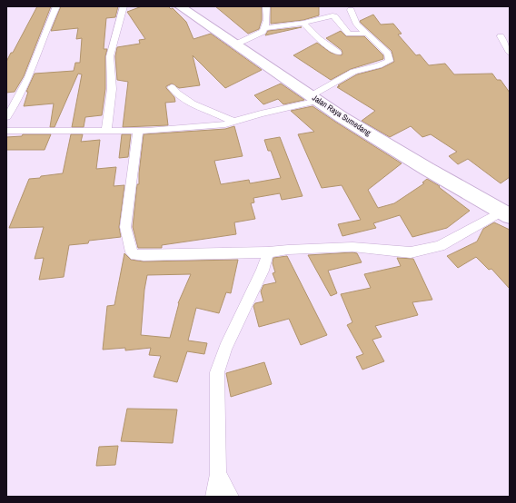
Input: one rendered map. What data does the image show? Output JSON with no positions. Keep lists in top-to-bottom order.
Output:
{
  "streets": {
    "highway": ["Jalan Raya Sumedang"]
  }
}
